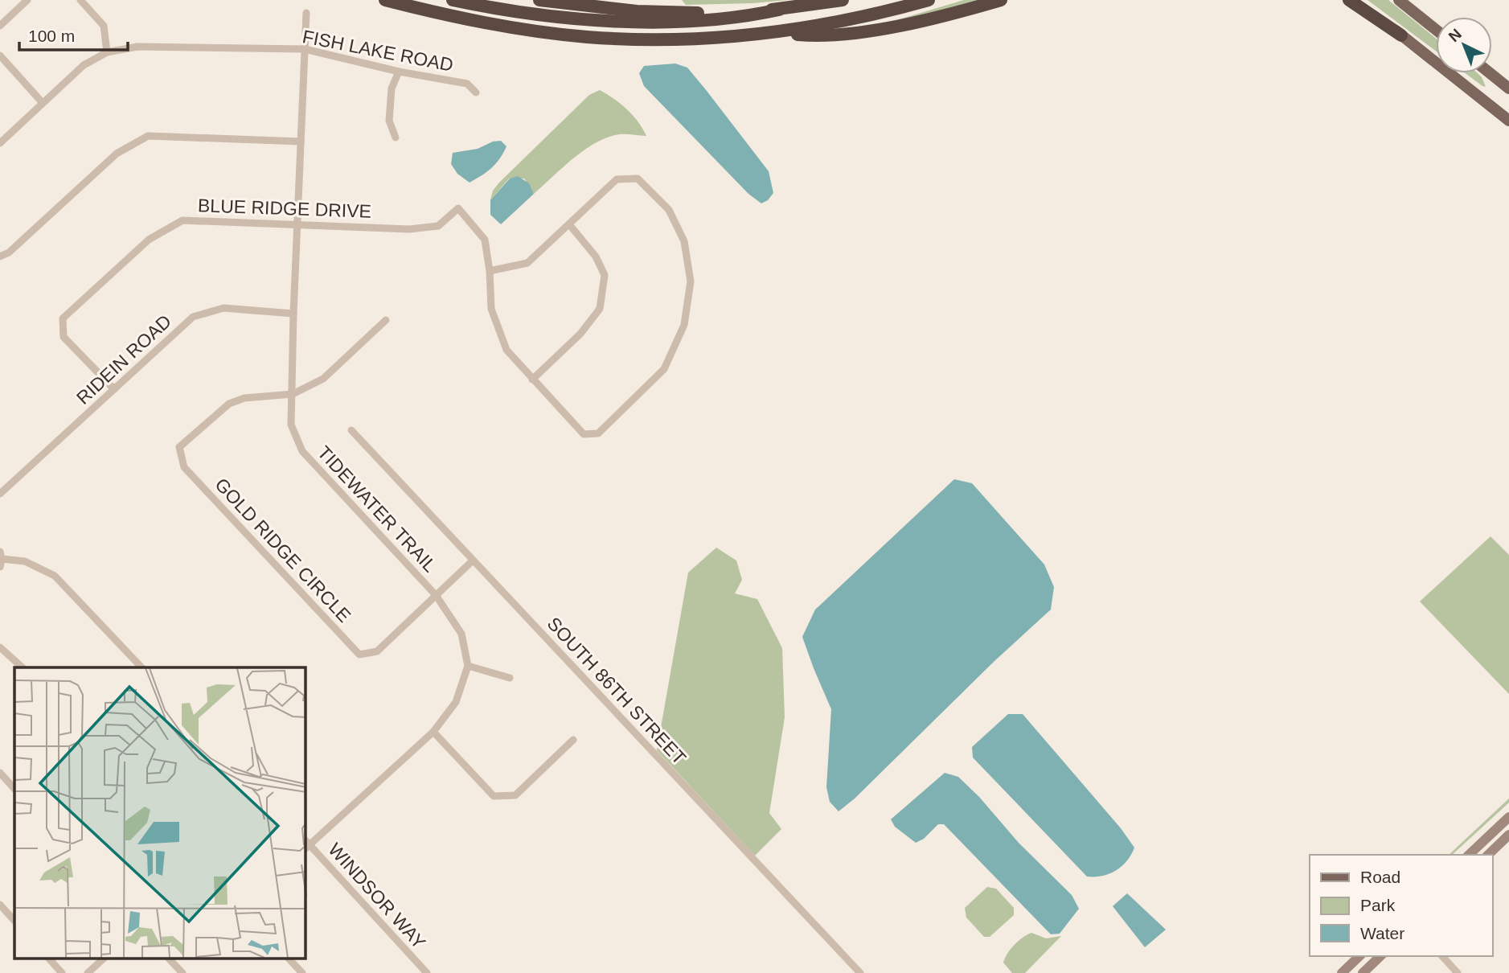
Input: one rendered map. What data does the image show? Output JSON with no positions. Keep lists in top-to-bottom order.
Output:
{
  "streets": {
    "street": [
      "FISH LAKE ROAD",
      "BLUE RIDGE DRIVE",
      "RIDEIN ROAD",
      "TIDEWATER TRAIL",
      "GOLD RIDGE CIRCLE",
      "SOUTH 86TH STREET",
      "WINDSOR WAY"
    ]
  },
  "crossings": [
    ["FISH LAKE ROAD", "TIDEWATER TRAIL"],
    ["BLUE RIDGE DRIVE", "RIDEIN ROAD"],
    ["BLUE RIDGE DRIVE", "TIDEWATER TRAIL"],
    ["RIDEIN ROAD", "TIDEWATER TRAIL"],
    ["TIDEWATER TRAIL", "GOLD RIDGE CIRCLE"],
    ["GOLD RIDGE CIRCLE", "SOUTH 86TH STREET"]
  ],
  "legend": ["Road", "Park", "Water"],
  "scale_bar": "100 m",
  "north": "top left"
}
